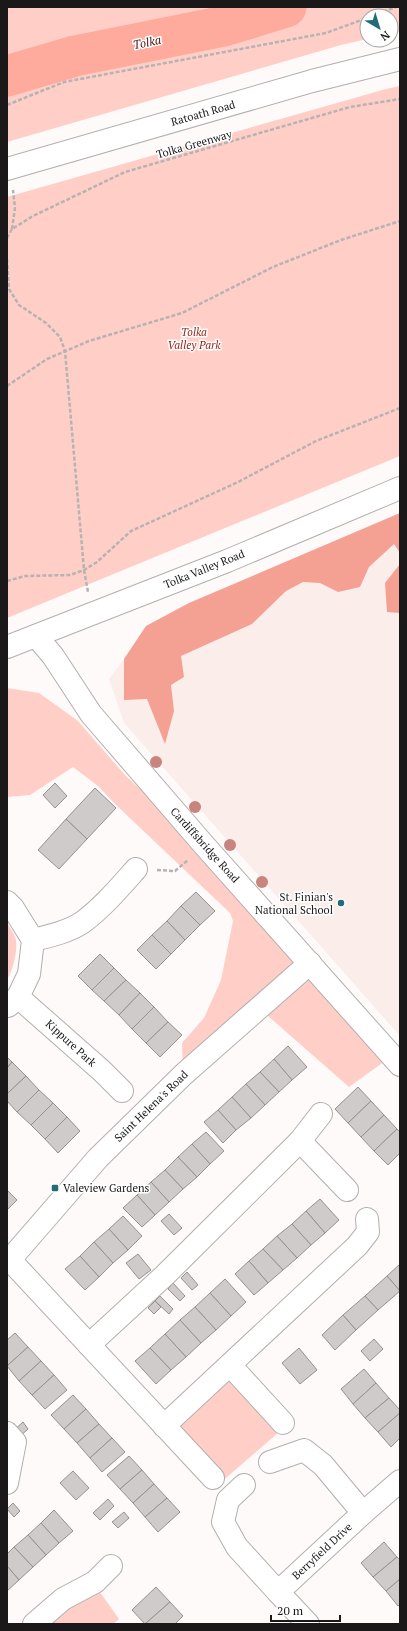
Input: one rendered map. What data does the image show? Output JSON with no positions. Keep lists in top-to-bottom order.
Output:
{
  "streets": {
    "street": [
      "Ratoath Road",
      "Tolka Valley Road",
      "Cardiffsbridge Road",
      "Kippure Park",
      "Saint Helena's Road",
      "Berryfield Drive"
    ],
    "path": ["Tolka Greenway"]
  },
  "crossings": [
    ["Tolka Valley Road", "Cardiffsbridge Road"],
    ["Cardiffsbridge Road", "Saint Helena's Road"]
  ],
  "water": ["Tolka"],
  "parks": ["Tolka Valley Park"],
  "places": {
    "other": ["St. Finian's National School"],
    "transit": ["Valeview Gardens"]
  },
  "scale_bar": "20 m",
  "north": "bottom right"
}
